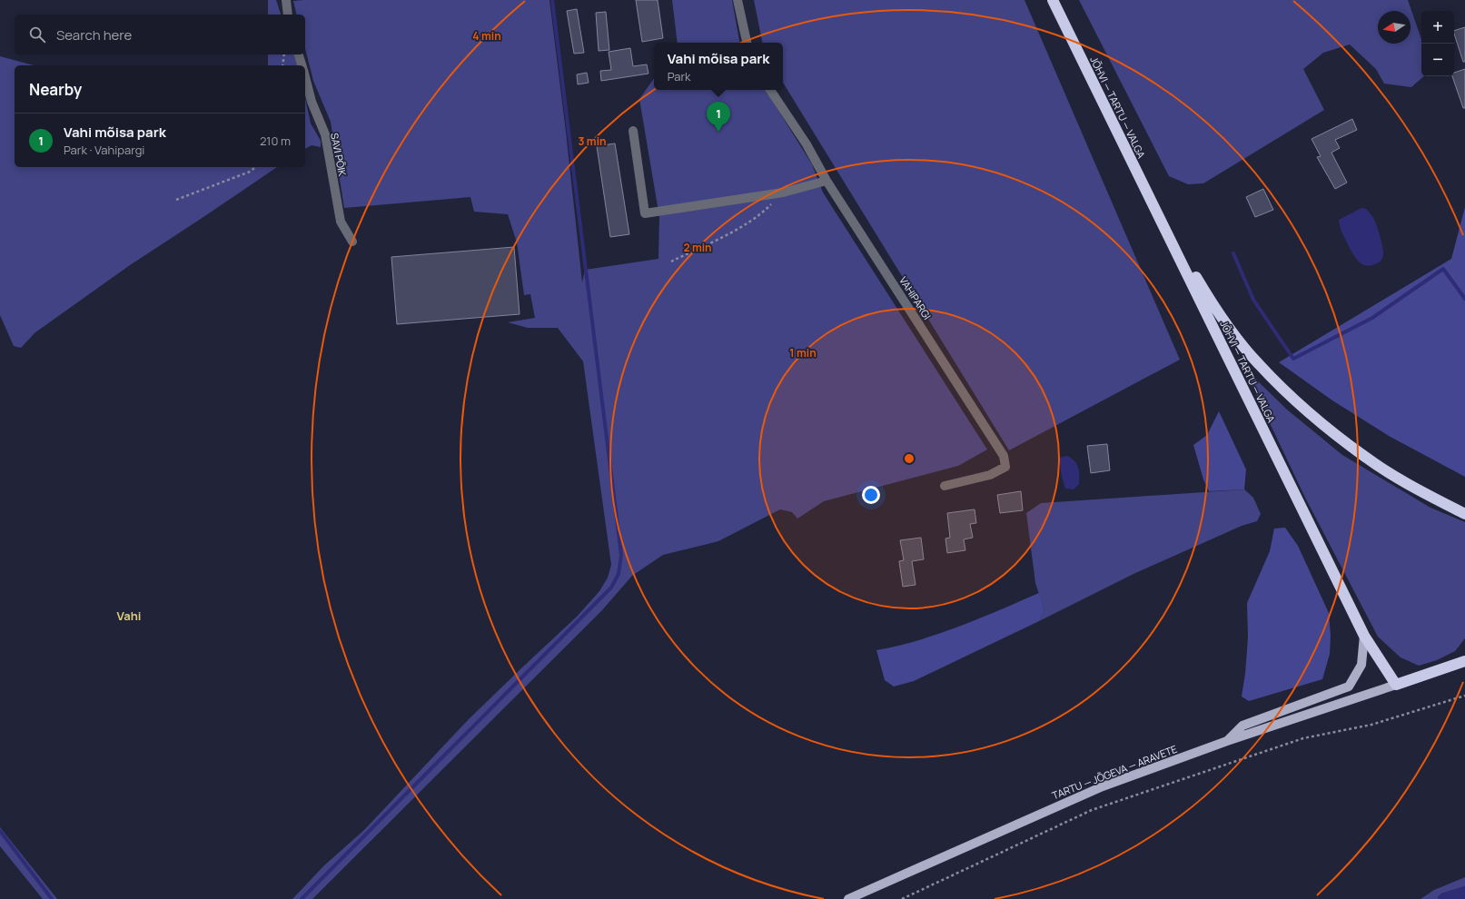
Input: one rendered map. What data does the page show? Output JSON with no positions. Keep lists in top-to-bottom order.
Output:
{
  "streets": {
    "highway": ["JÕHVI — TARTU — VALGA"],
    "main road": ["TARTU — JÕGEVA — ARAVETE"],
    "street": ["SAVI PÕIK", "VAHIPARGI"]
  },
  "crossings": [
    ["JÕHVI — TARTU — VALGA", "TARTU — JÕGEVA — ARAVETE"]
  ],
  "districts": ["Vahi"],
  "north": "left",
  "page": {
    "map_buttons": ["+", "−"],
    "search": "Search here",
    "popup": ["Vahi mõisa park", "Park"],
    "heading": "Nearby",
    "pins": "1",
    "list": [
      {
        "mark": "1",
        "name": "Vahi mõisa park",
        "note": "Park · Vahipargi",
        "value": "210 m"
      }
    ]
  },
  "rings": [
    "4 min",
    "3 min",
    "2 min",
    "1 min"
  ]
}
